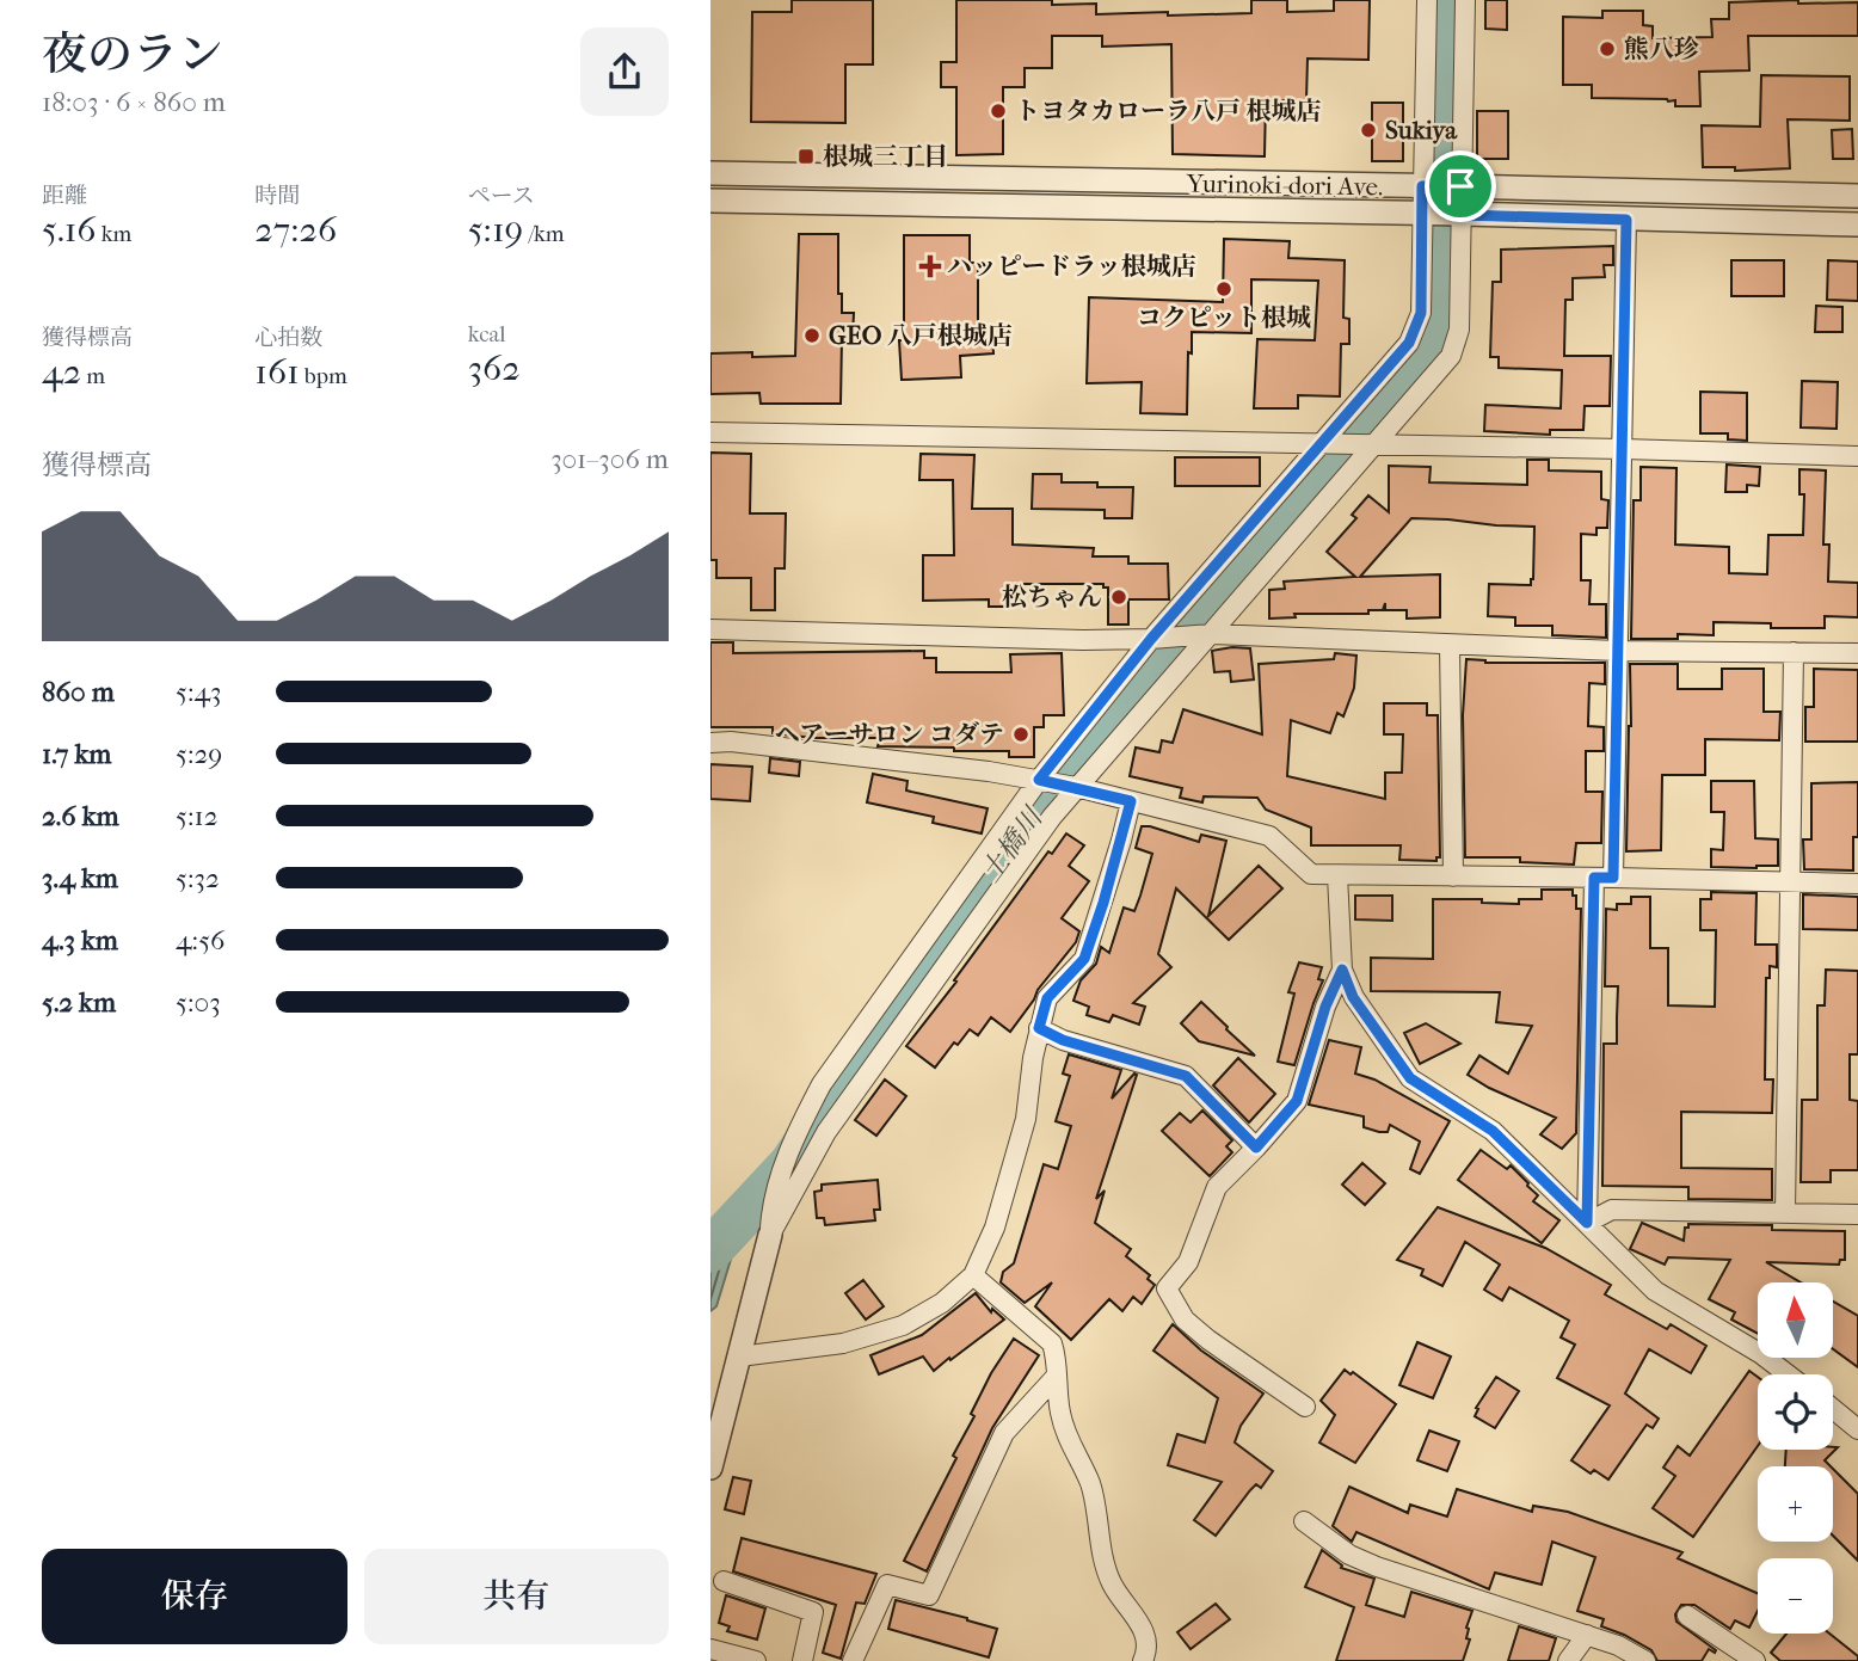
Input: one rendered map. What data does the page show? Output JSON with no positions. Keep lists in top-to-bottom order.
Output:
{
  "streets": {
    "street": ["Yurinoki-dori Ave."]
  },
  "water": ["土橋川"],
  "places": {
    "other": [
      "熊八珍",
      "トヨタカローラ八戸 根城店",
      "Sukiya",
      "コクピット根城",
      "GEO 八戸根城店",
      "松ちゃん",
      "ヘアーサロン コダテ"
    ],
    "transit": ["根城三丁目"],
    "health": ["ハッピードラッ根城店"]
  },
  "north": "top",
  "page": {
    "heading": ["夜のラン", "18:03 · 6 × 860 m"],
    "stats": [
      ["距離", "5.16 km"],
      ["時間", "27:26"],
      ["ペース", "5:19 /km"],
      ["獲得標高", "42 m"],
      ["心拍数", "161 bpm"],
      ["kcal", "362"]
    ],
    "chart": ["獲得標高", "301–306 m"],
    "list": [
      {
        "name": "860 m",
        "note": "5:43"
      },
      {
        "name": "1.7 km",
        "note": "5:29"
      },
      {
        "name": "2.6 km",
        "note": "5:12"
      },
      {
        "name": "3.4 km",
        "note": "5:32"
      },
      {
        "name": "4.3 km",
        "note": "4:56"
      },
      {
        "name": "5.2 km",
        "note": "5:03"
      }
    ],
    "map_buttons": ["+", "−"],
    "buttons": ["保存", "共有"]
  }
}
